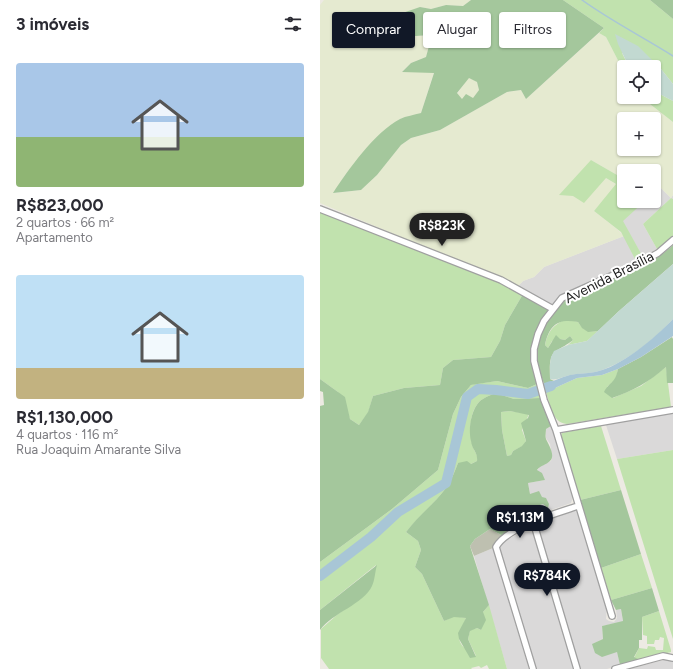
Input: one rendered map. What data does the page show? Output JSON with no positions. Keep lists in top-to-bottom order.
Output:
{
  "streets": {
    "street": ["Avenida Brasília"]
  },
  "page": {
    "heading": "3 imóveis",
    "chip": ["Comprar", "Alugar", "Filtros"],
    "list": [
      {
        "name": "R$823,000",
        "note": "2 quartos · 66 m² · Apartamento"
      },
      {
        "name": "R$1,130,000",
        "note": "4 quartos · 116 m² · Rua Joaquim Amarante Silva"
      }
    ],
    "map_buttons": ["+", "−"],
    "price": ["R$823K", "R$1.13M", "R$784K"]
  }
}
